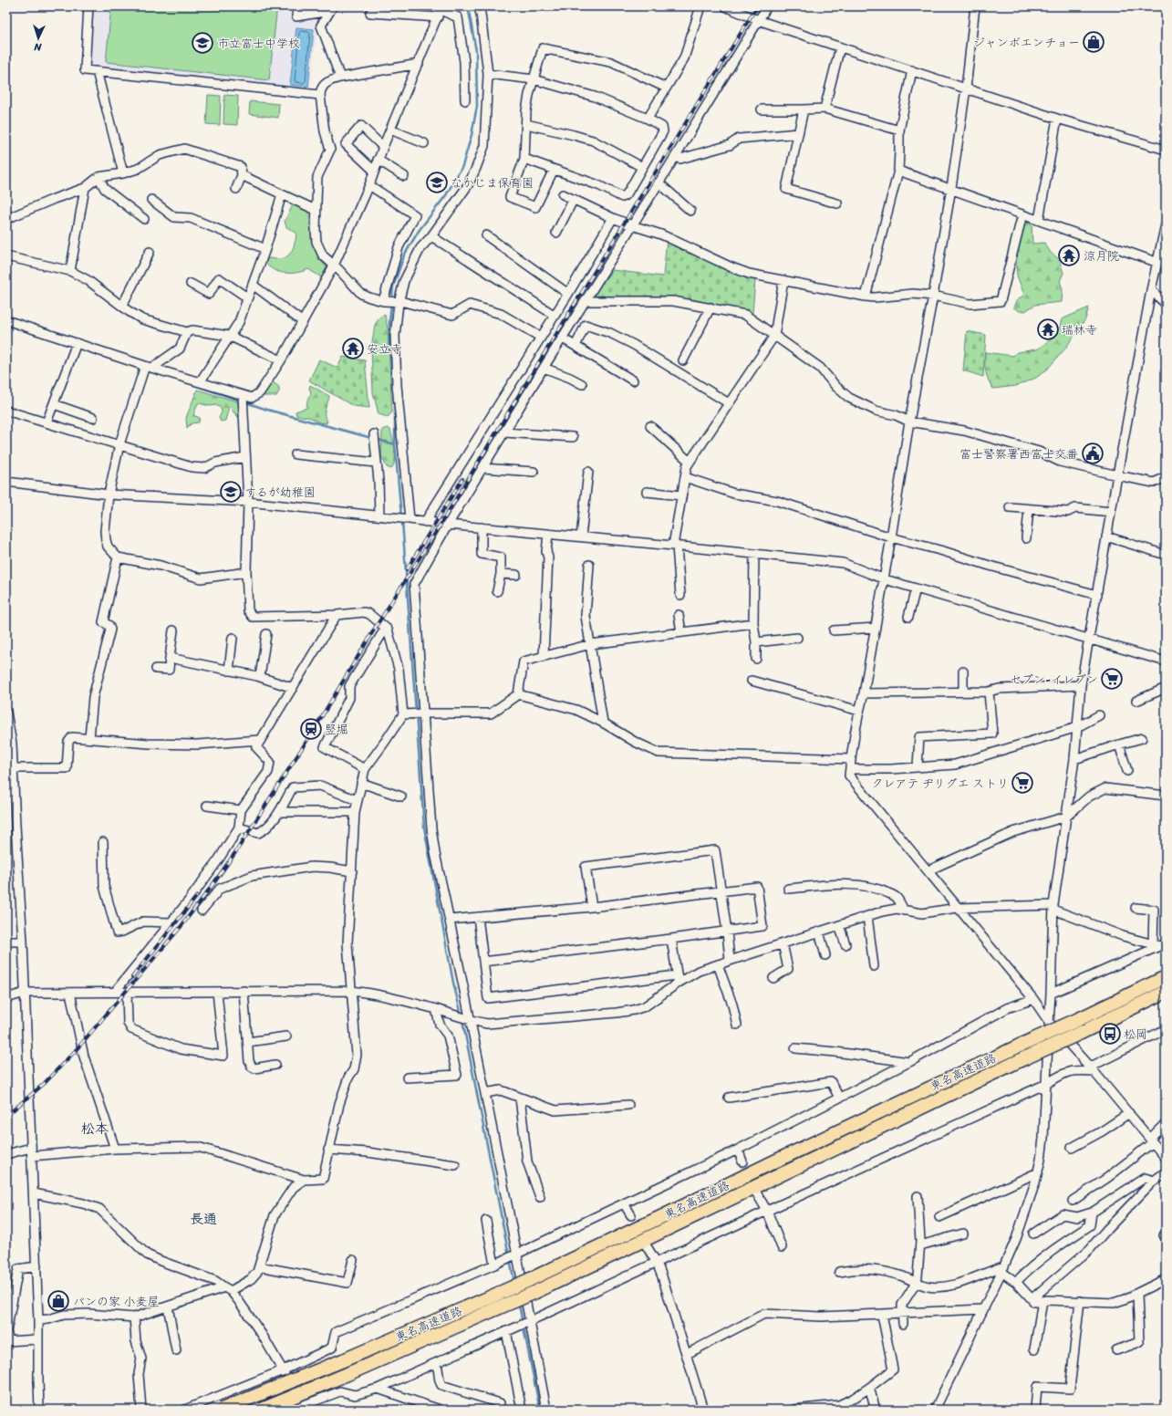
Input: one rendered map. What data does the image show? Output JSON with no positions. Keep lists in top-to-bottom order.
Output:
{
  "streets": {
    "highway": ["東名高速道路"]
  },
  "districts": ["松本", "長通"],
  "places": {
    "shop": ["ジャンボエンチョー", "パンの家 小麦屋"],
    "school or university": ["市立富士中学校", "なかじま保育園", "するが幼稚園"],
    "temple": ["涼月院", "瑞林寺", "安立寺"],
    "public building": ["富士警察署西富士交番"],
    "supermarket": ["セブン-イレブン", "クレアテ ヂリグエ ストリ"],
    "station": ["竪堀"],
    "bus stop": ["松岡"]
  },
  "north": "bottom"
}
